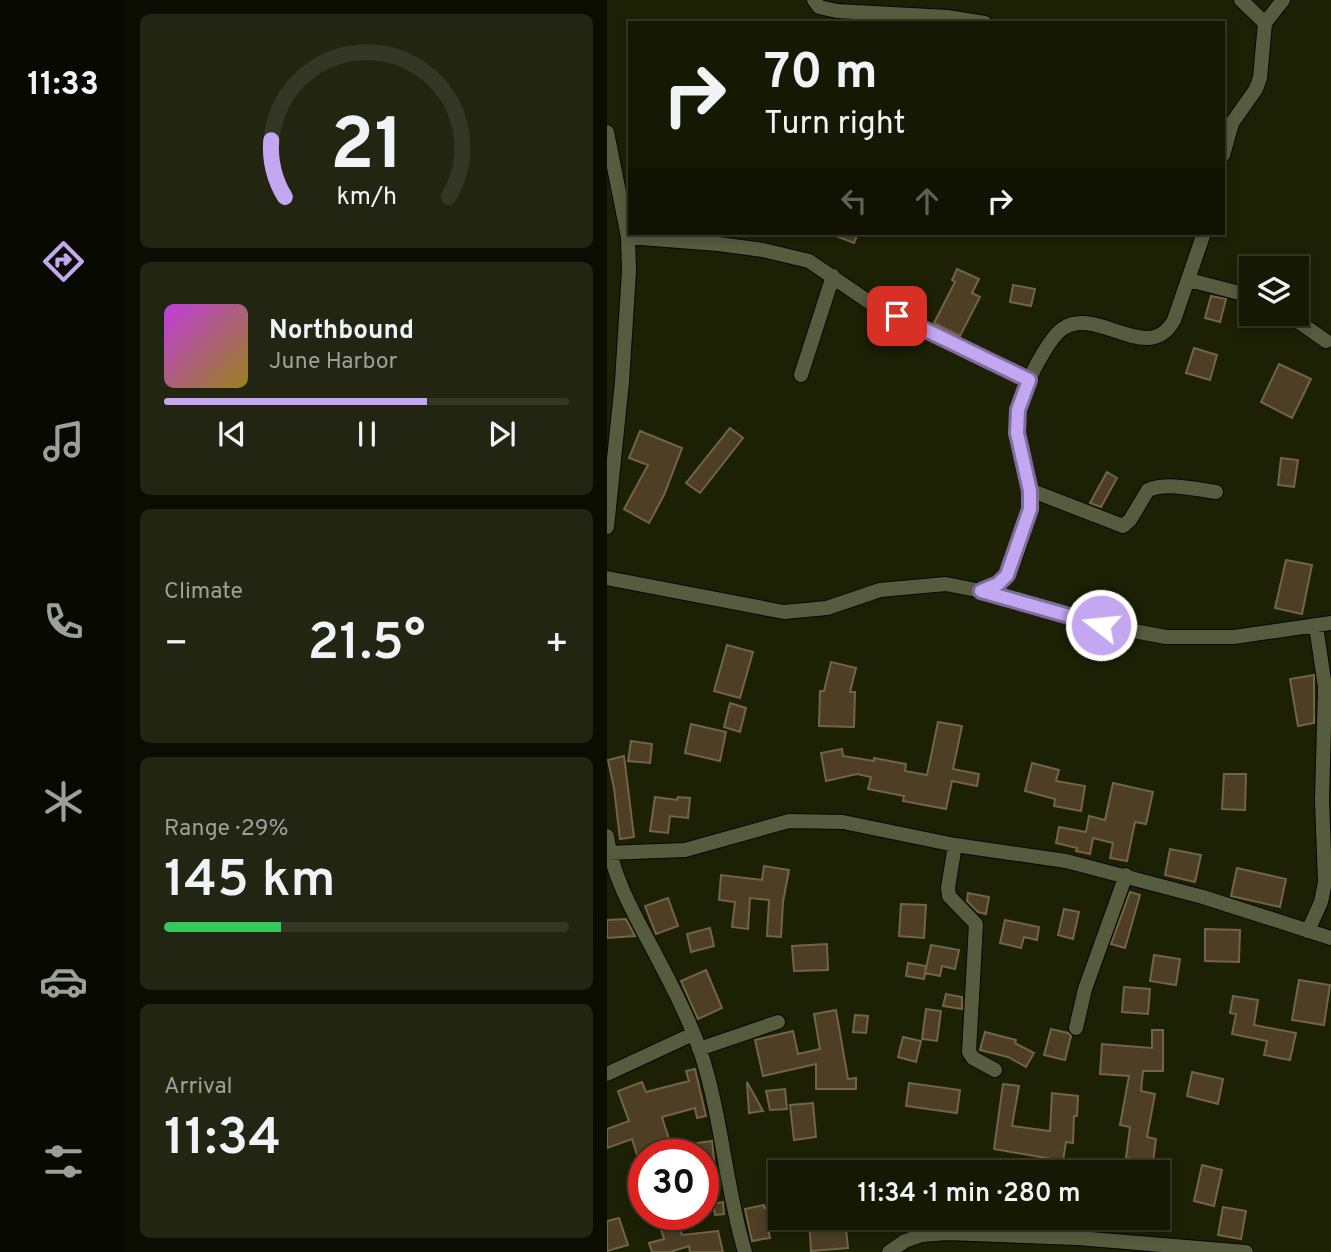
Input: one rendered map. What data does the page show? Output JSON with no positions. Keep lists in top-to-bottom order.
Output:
{
  "page": {
    "tabs": "11:33",
    "turn": ["70 m", "Turn right"],
    "song": ["Northbound", "June Harbor"],
    "tile": [
      "Climate",
      ["Range · 29%", "145 km"],
      ["Arrival", "11:34"]
    ],
    "heat": ["−", "21.5°", "+"],
    "limit": "30",
    "trip": "11:34 · 1 min · 280 m",
    "gauge": ["21", "km/h"]
  }
}
